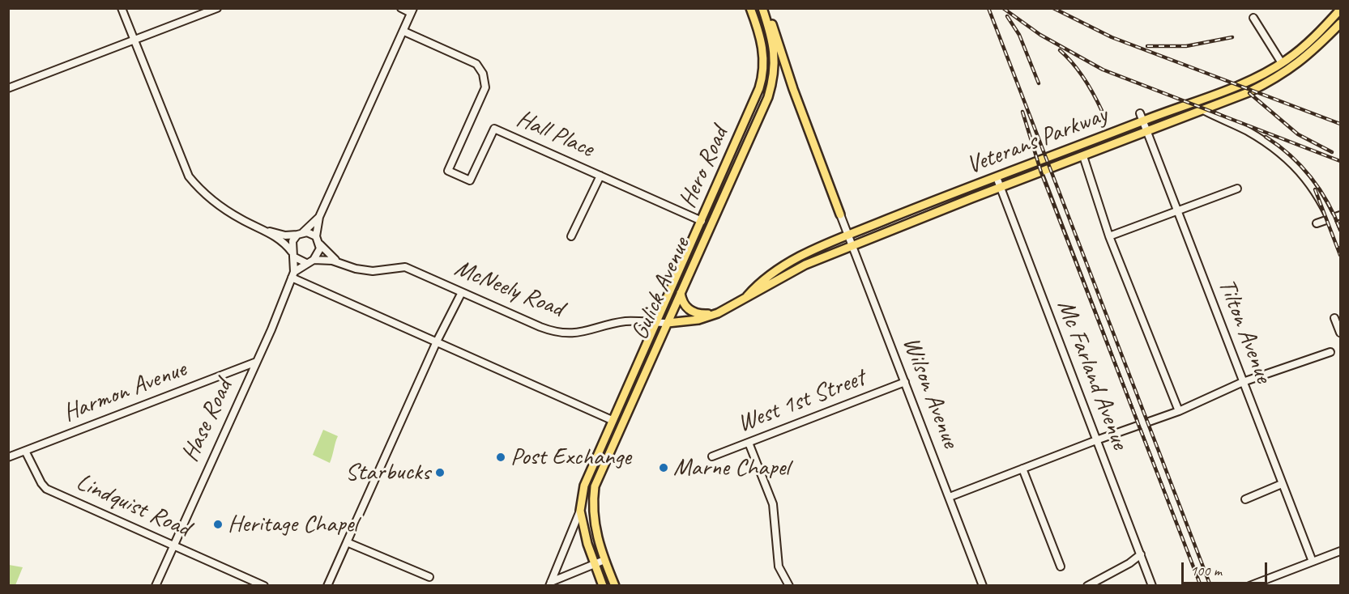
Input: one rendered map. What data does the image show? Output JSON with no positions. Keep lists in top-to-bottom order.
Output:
{
  "streets": {
    "main road": ["Veterans Parkway", "Hero Road", "Gulick Avenue"],
    "street": [
      "Hall Place",
      "McNeely Road",
      "Tilton Avenue",
      "Mc Farland Avenue",
      "Harmon Avenue",
      "Wilson Avenue",
      "West 1st Street",
      "Hase Road",
      "Lindquist Road"
    ]
  },
  "crossings": [
    ["Hall Place", "Hero Road"],
    ["Veterans Parkway", "Tilton Avenue"],
    ["Veterans Parkway", "Mc Farland Avenue"],
    ["Veterans Parkway", "Wilson Avenue"],
    ["Hero Road", "McNeely Road"],
    ["McNeely Road", "Gulick Avenue"],
    ["Harmon Avenue", "Hase Road"],
    ["Harmon Avenue", "Lindquist Road"],
    ["Wilson Avenue", "West 1st Street"],
    ["Hase Road", "Lindquist Road"]
  ],
  "places": [
    "Post Exchange",
    "Marne Chapel",
    "Starbucks",
    "Heritage Chapel"
  ],
  "scale_bar": "100 m"
}
